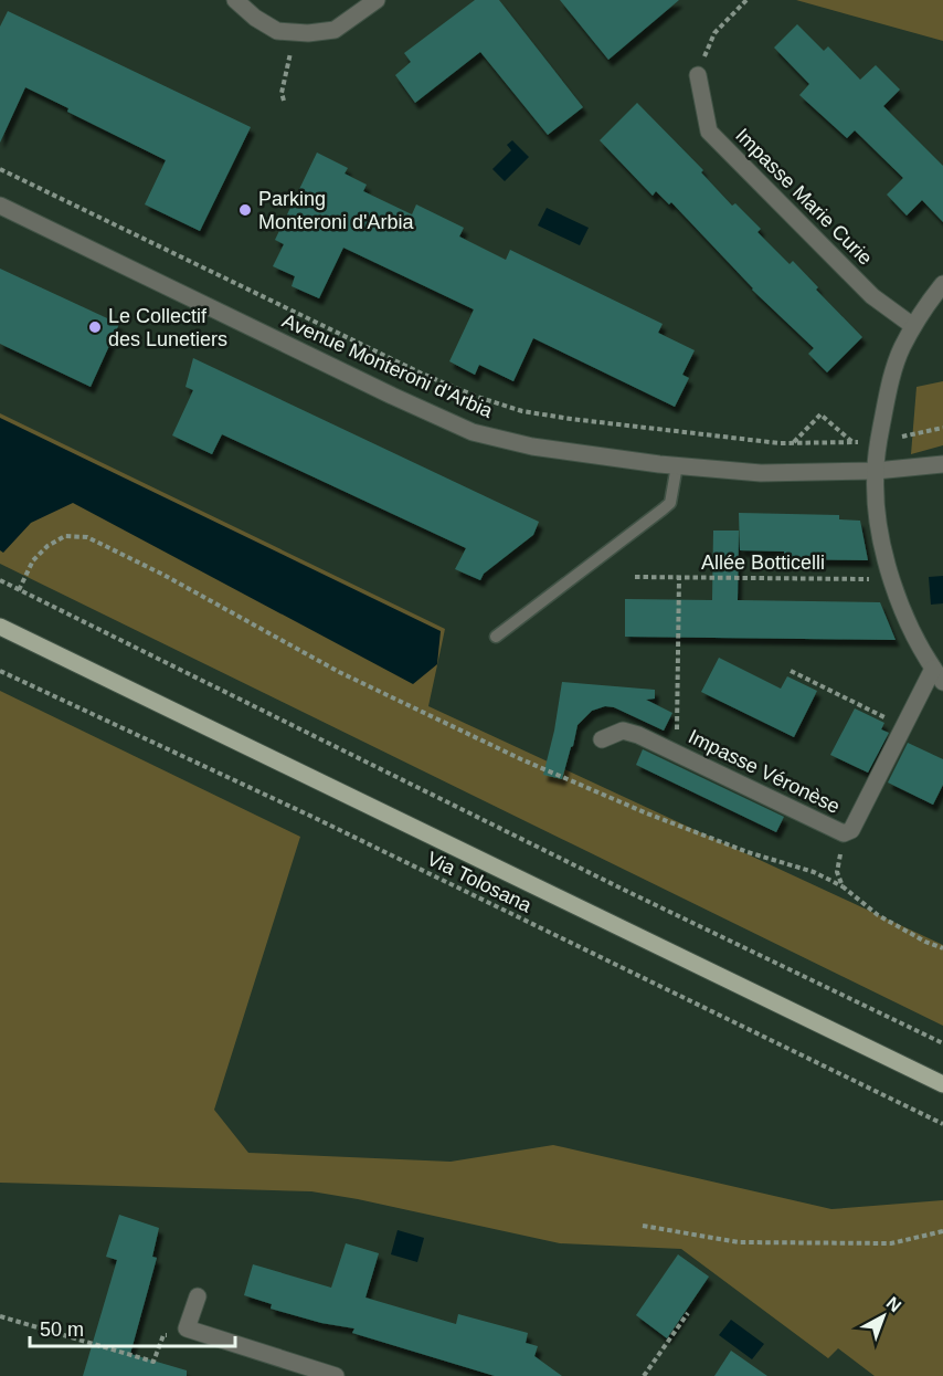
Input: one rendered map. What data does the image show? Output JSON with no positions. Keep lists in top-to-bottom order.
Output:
{
  "streets": {
    "street": ["Impasse Marie Curie", "Avenue Monteroni d'Arbia", "Impasse Véronèse"],
    "path": ["Allée Botticelli", "Via Tolosana"]
  },
  "places": ["Parking Monteroni d'Arbia", "Le Collectif des Lunetiers"],
  "scale_bar": "50 m",
  "north": "top right"
}
